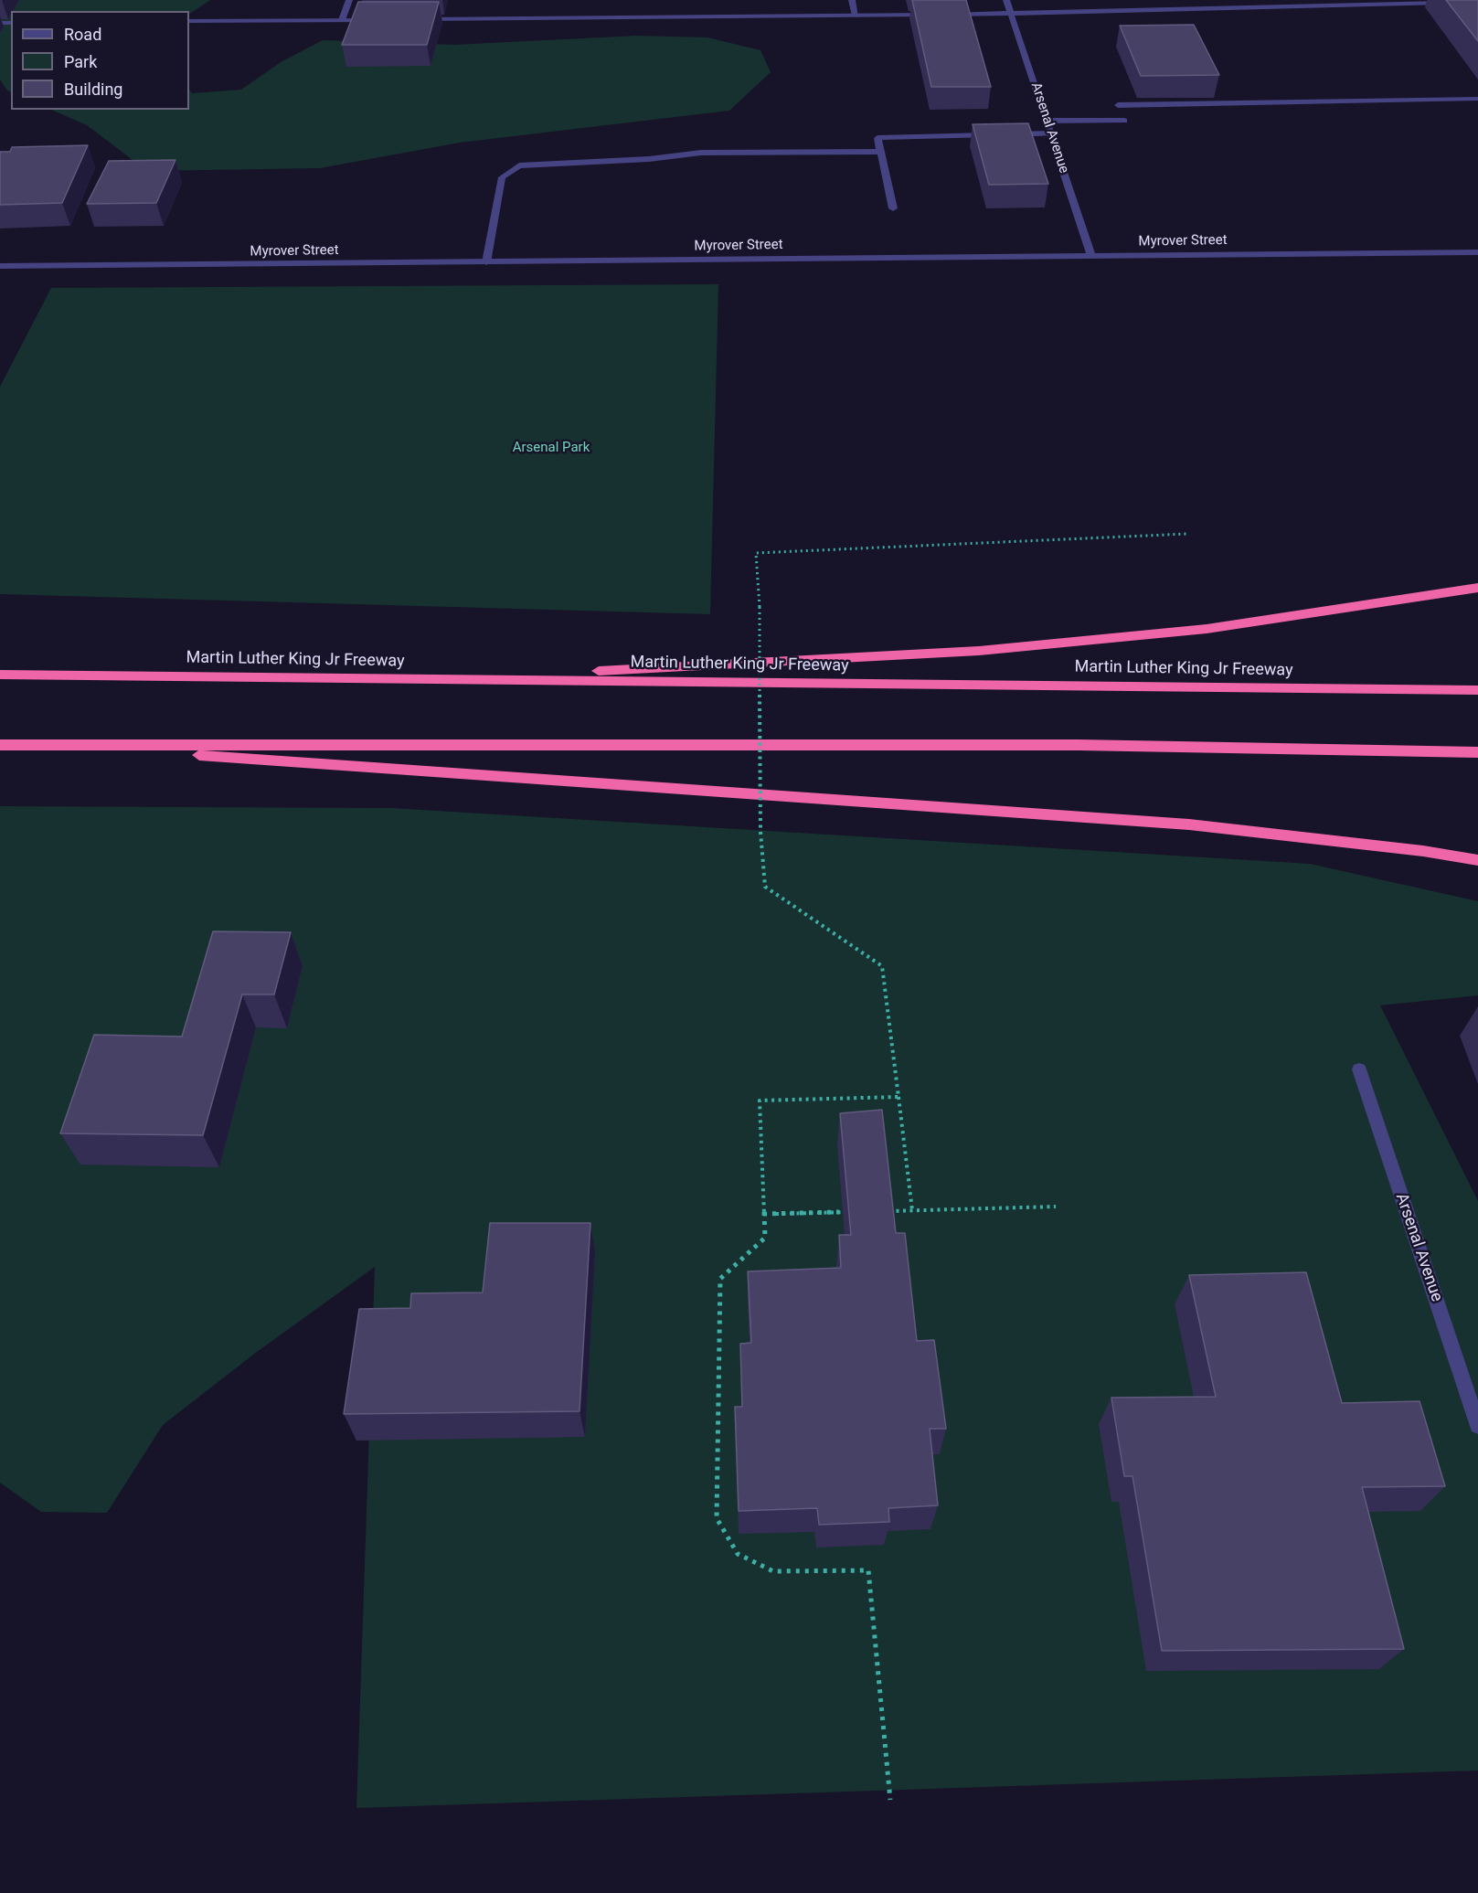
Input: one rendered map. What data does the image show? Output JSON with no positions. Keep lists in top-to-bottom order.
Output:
{
  "streets": {
    "highway": ["Martin Luther King Jr Freeway"],
    "street": ["Arsenal Avenue", "Myrover Street"]
  },
  "crossings": [
    ["Arsenal Avenue", "Myrover Street"]
  ],
  "parks": ["Arsenal Park"],
  "legend": ["Road", "Park", "Building"]
}
